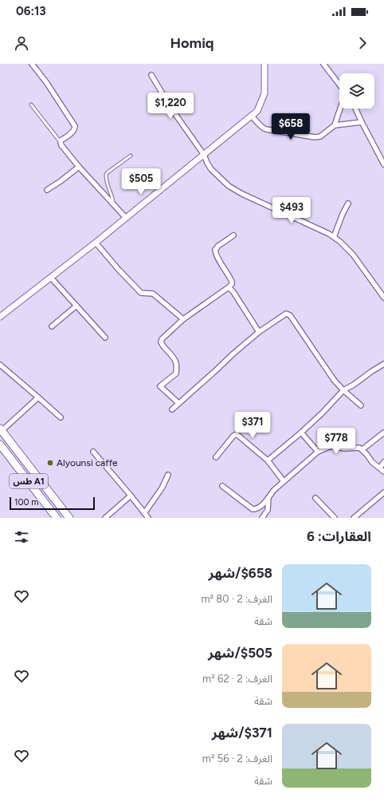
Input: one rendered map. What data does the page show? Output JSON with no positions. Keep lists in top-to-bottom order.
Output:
{
  "streets": {
    "highway": ["طس A1"]
  },
  "places": ["Alyounsi caffe"],
  "scale_bar": "100 m",
  "page": {
    "status": "06:13",
    "header": "Homiq",
    "price": [
      "$1,220",
      "$658",
      "$505",
      "$493",
      "$371",
      "$778"
    ],
    "scale": "100 m",
    "heading": "العقارات: 6",
    "list": [
      {
        "name": "$658/شهر",
        "note": "الغرف: 2 · 80 m² · شقة"
      },
      {
        "name": "$505/شهر",
        "note": "الغرف: 2 · 62 m² · شقة"
      },
      {
        "name": "$371/شهر",
        "note": "الغرف: 2 · 56 m² · شقة"
      }
    ]
  }
}
